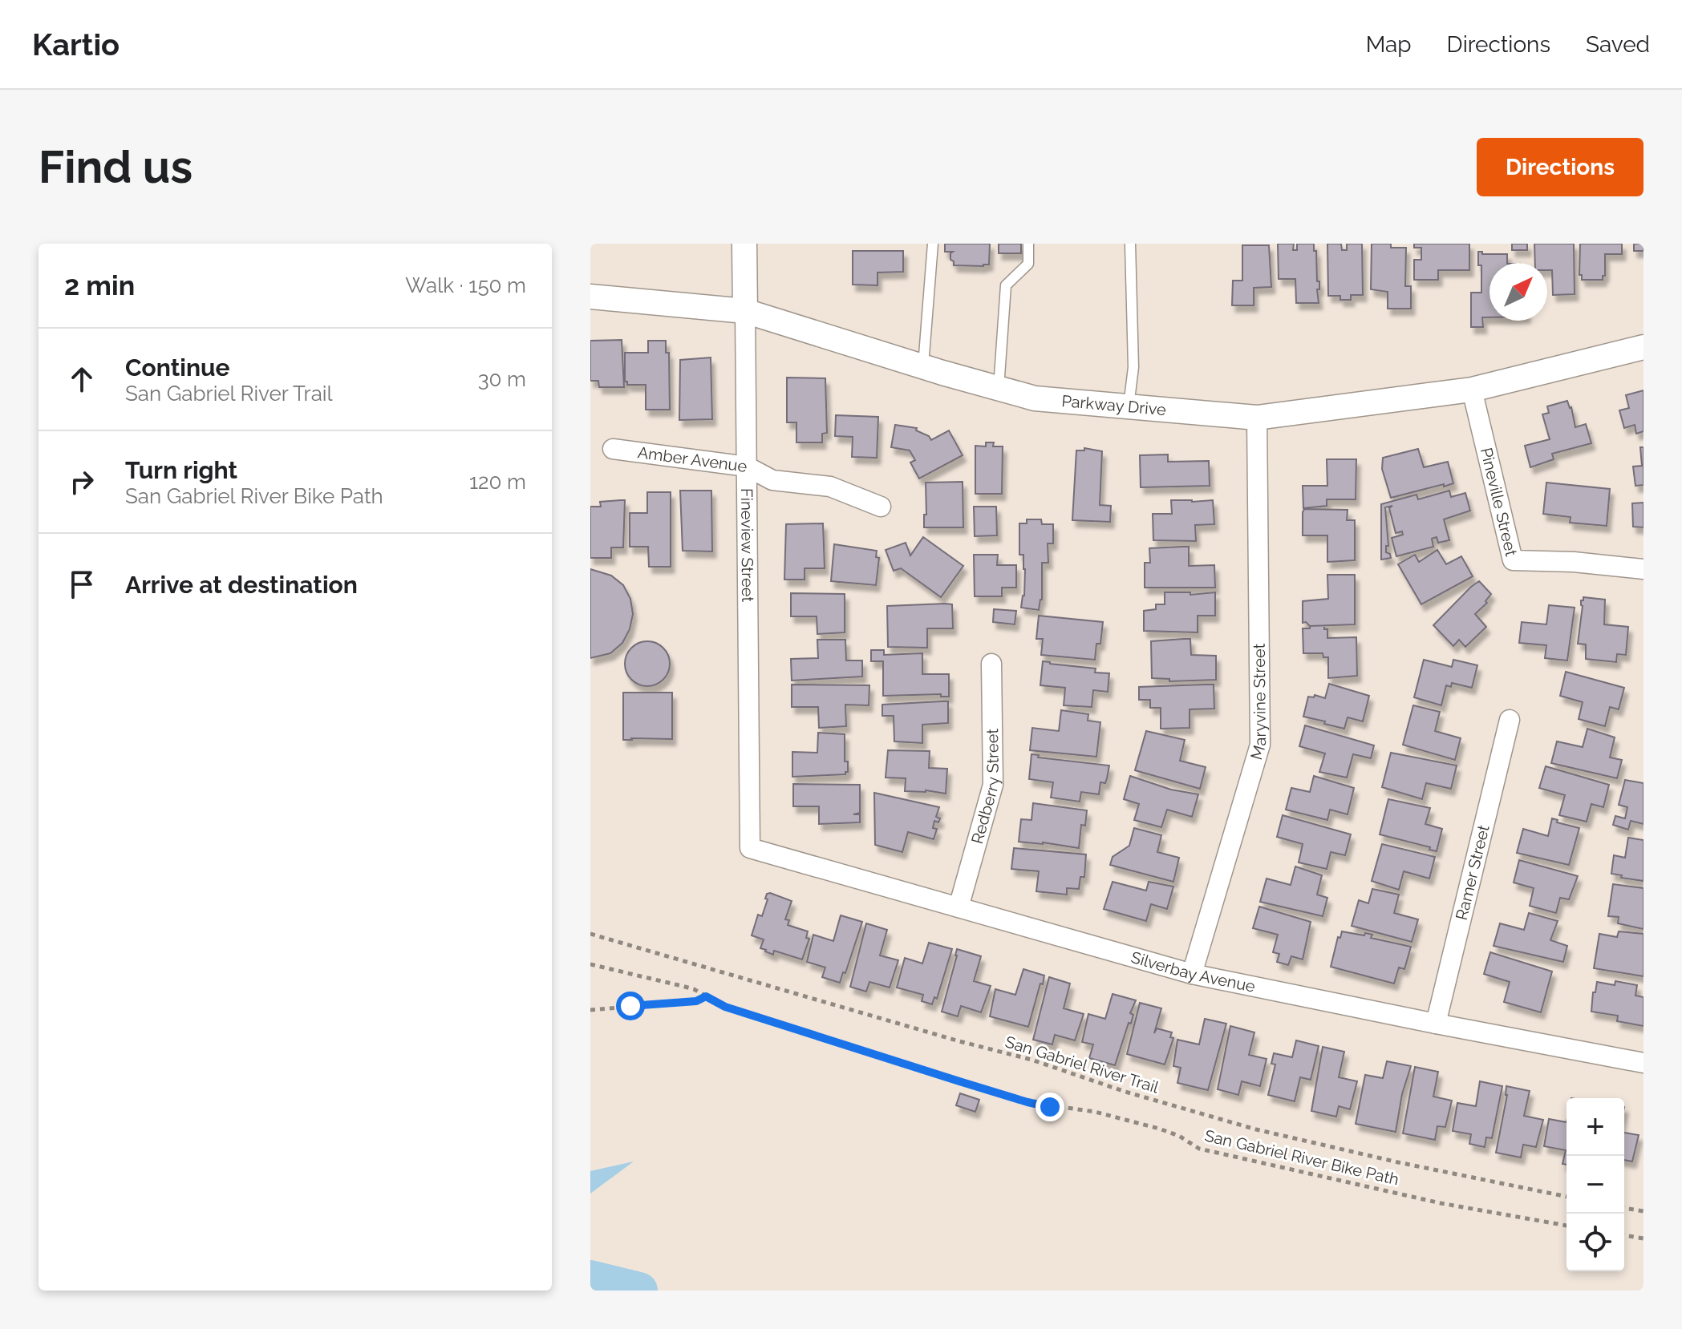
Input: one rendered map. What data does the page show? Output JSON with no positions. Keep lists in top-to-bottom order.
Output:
{
  "streets": {
    "street": [
      "Parkway Drive",
      "Amber Avenue",
      "Pineville Street",
      "Fineview Street",
      "Maryvine Street",
      "Redberry Street",
      "Ramer Street",
      "Silverbay Avenue"
    ],
    "path": ["San Gabriel River Trail", "San Gabriel River Bike Path"]
  },
  "crossings": [
    ["Parkway Drive", "Pineville Street"],
    ["Parkway Drive", "Fineview Street"],
    ["Parkway Drive", "Maryvine Street"],
    ["Amber Avenue", "Fineview Street"],
    ["Fineview Street", "Silverbay Avenue"],
    ["Maryvine Street", "Silverbay Avenue"],
    ["Redberry Street", "Silverbay Avenue"],
    ["Ramer Street", "Silverbay Avenue"]
  ],
  "north": "top right",
  "page": {
    "header": "Kartio",
    "nav": ["Map", "Directions", "Saved"],
    "buttons": "Directions",
    "title": "Find us",
    "heading": ["2 min", "Walk · 150 m"],
    "list": [
      ["Continue", "San Gabriel River Trail", "30 m"],
      ["Turn right", "San Gabriel River Bike Path", "120 m"],
      "Arrive at destination"
    ],
    "map_buttons": ["+", "−"]
  }
}
